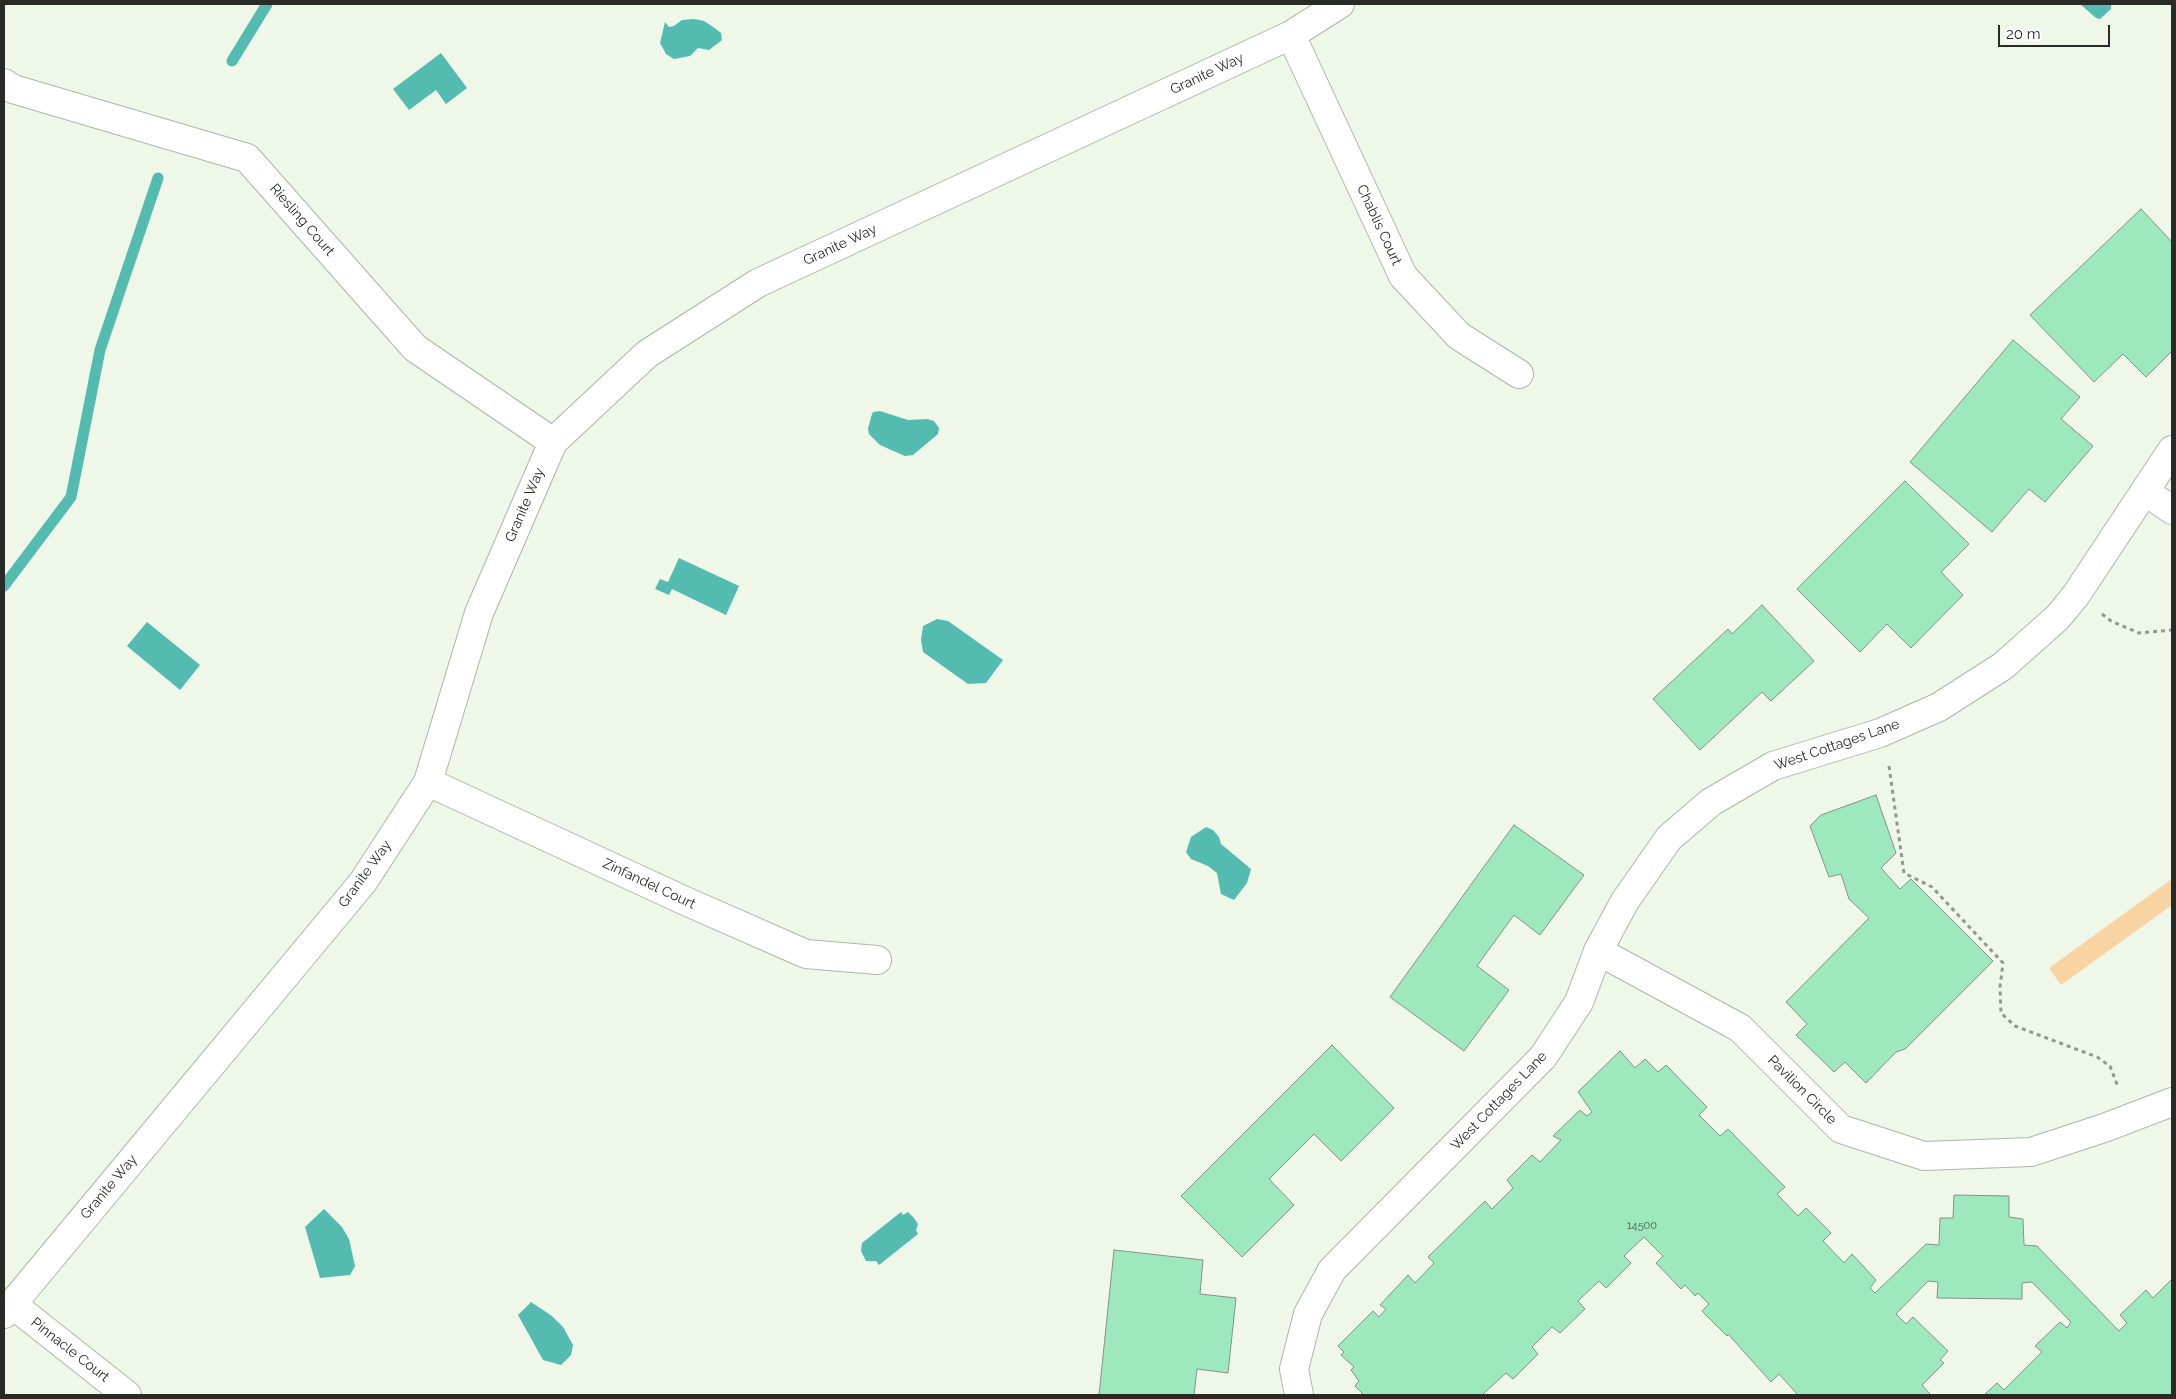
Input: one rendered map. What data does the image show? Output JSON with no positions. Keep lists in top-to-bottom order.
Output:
{
  "streets": {
    "street": [
      "Granite Way",
      "Riesling Court",
      "Chablis Court",
      "West Cottages Lane",
      "Zinfandel Court",
      "Pavilion Circle",
      "Pinnacle Court"
    ]
  },
  "crossings": [
    ["Granite Way", "Riesling Court"],
    ["Granite Way", "Chablis Court"],
    ["Granite Way", "Zinfandel Court"],
    ["Granite Way", "Pinnacle Court"],
    ["West Cottages Lane", "Pavilion Circle"]
  ],
  "house_numbers": ["14500"],
  "scale_bar": "20 m"
}
